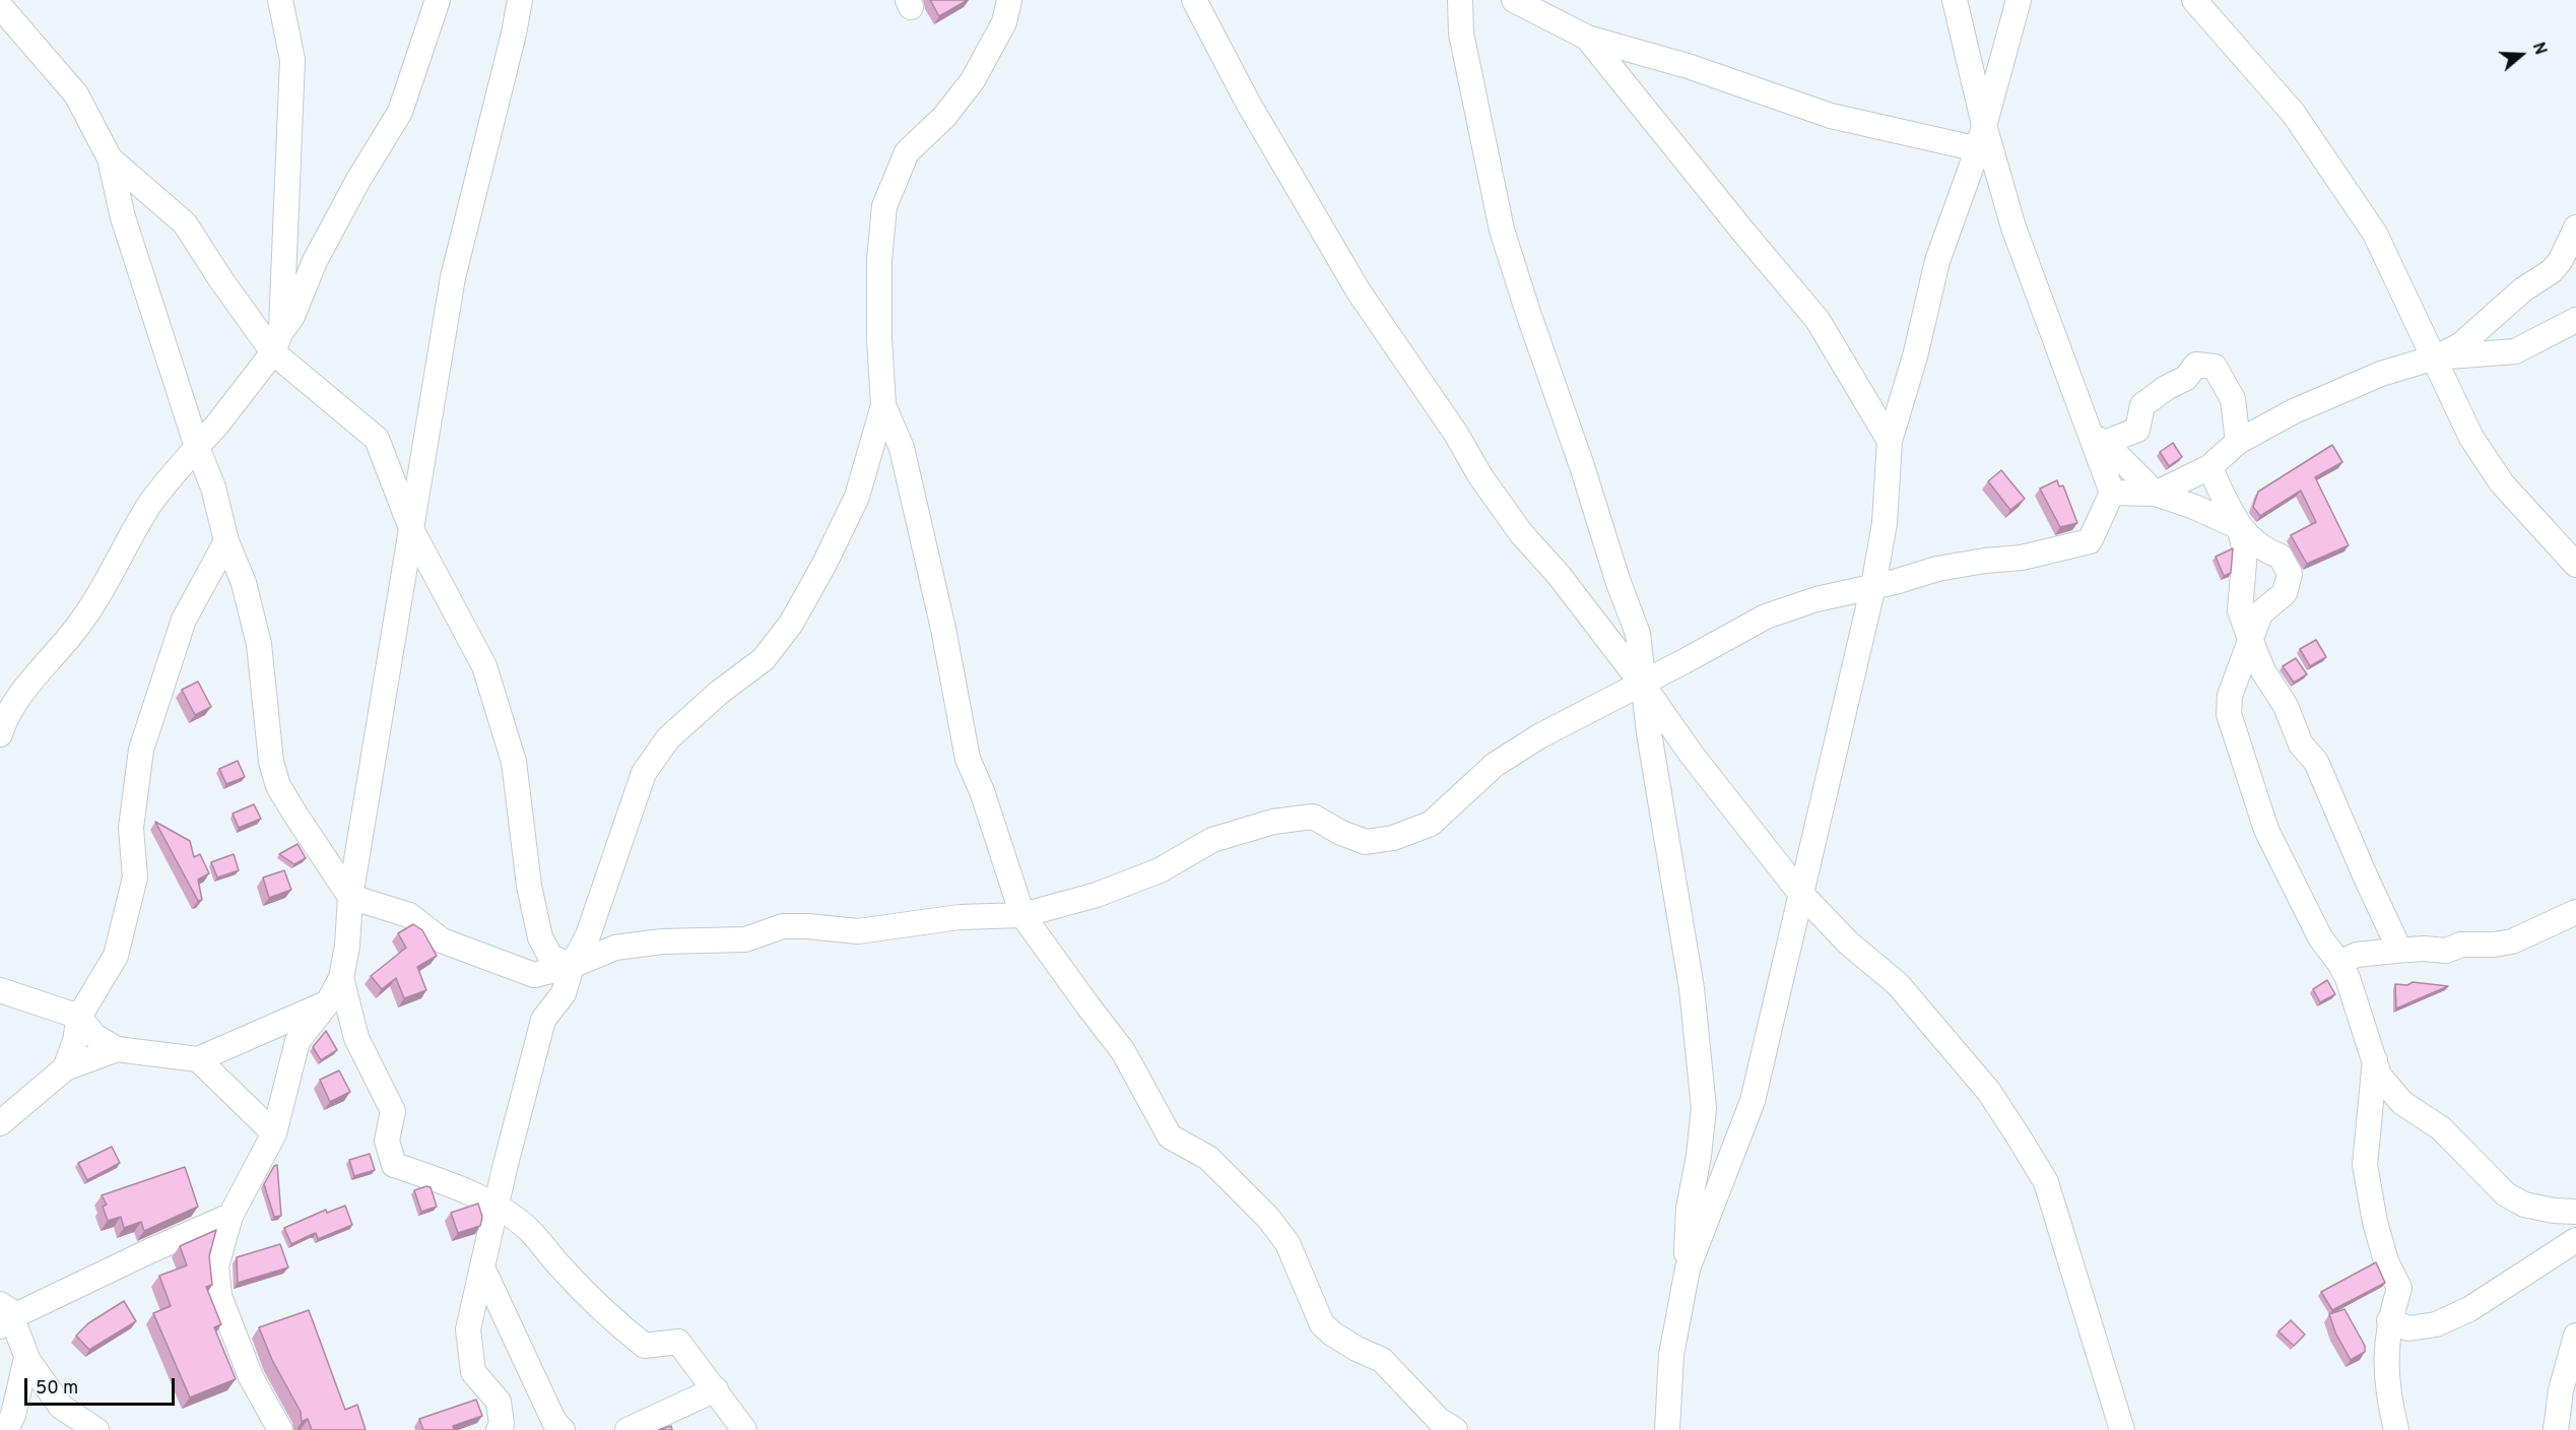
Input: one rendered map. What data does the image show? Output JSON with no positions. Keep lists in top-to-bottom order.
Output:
{
  "scale_bar": "50 m",
  "north": "right"
}
